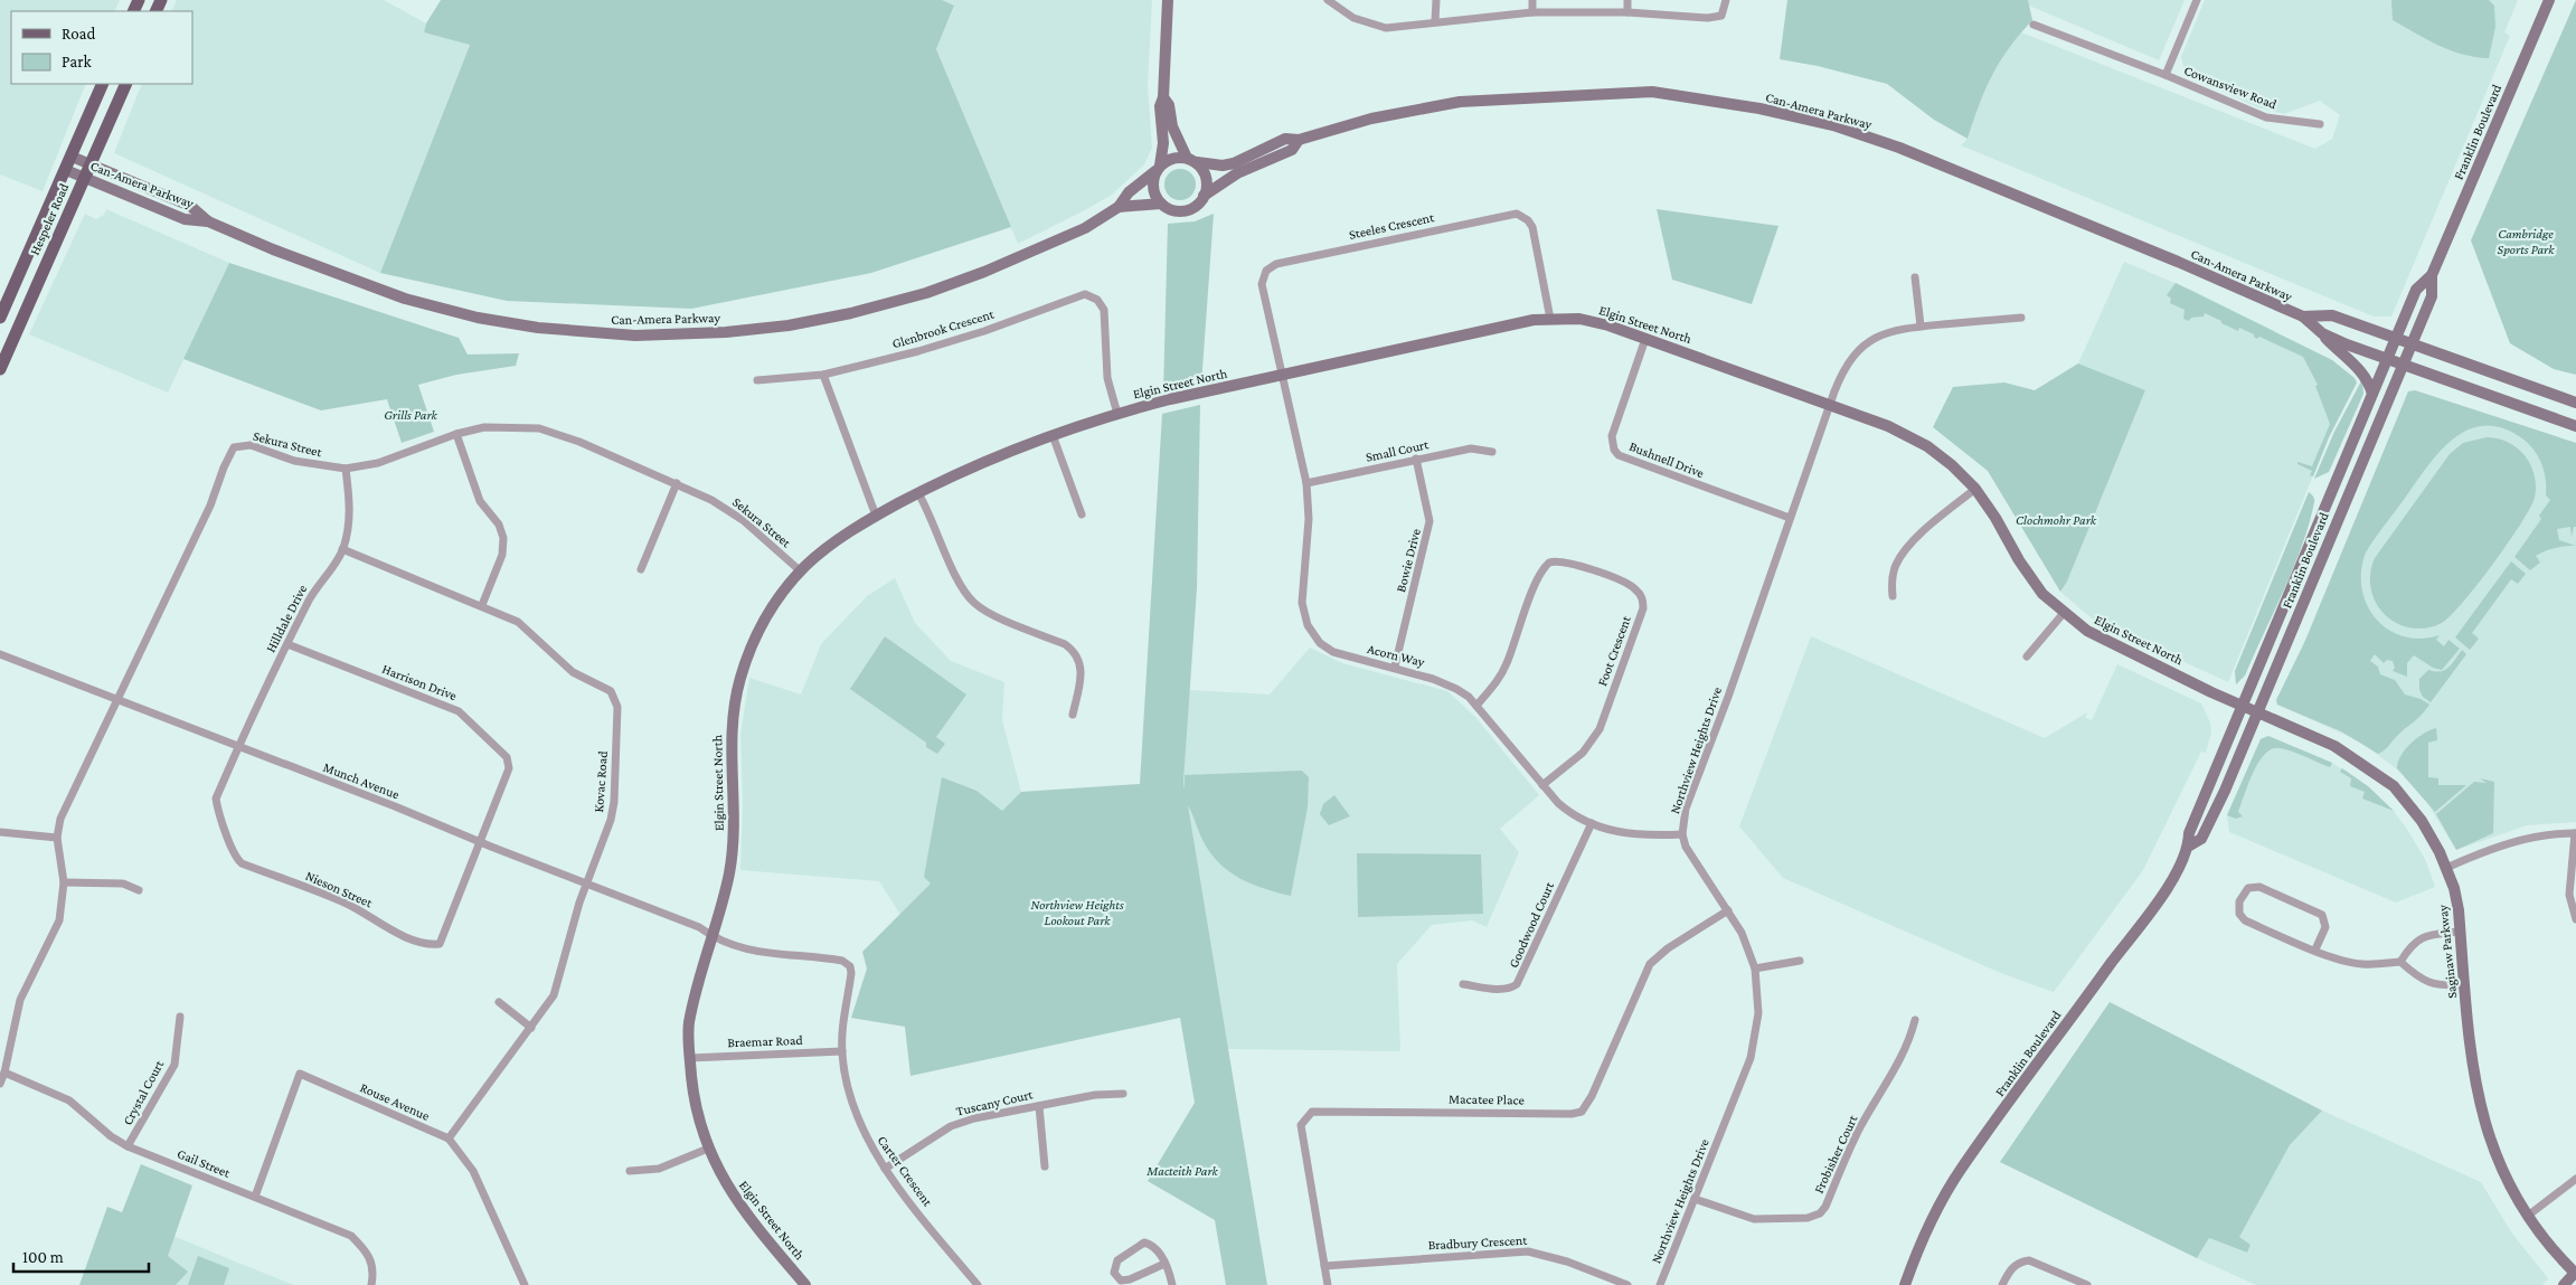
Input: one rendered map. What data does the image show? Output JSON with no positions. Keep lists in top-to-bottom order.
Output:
{
  "streets": {
    "main road": [
      "Can-Amera Parkway",
      "Franklin Boulevard",
      "Hespeler Road",
      "Elgin Street North",
      "Saginaw Parkway"
    ],
    "street": [
      "Cowansview Road",
      "Steeles Crescent",
      "Glenbrook Crescent",
      "Sekura Street",
      "Small Court",
      "Bushnell Drive",
      "Bowie Drive",
      "Hilldale Drive",
      "Foot Crescent",
      "Acorn Way",
      "Harrison Drive",
      "Northview Heights Drive",
      "Munch Avenue",
      "Kovac Road",
      "Nieson Street",
      "Goodwood Court",
      "Braemar Road",
      "Crystal Court",
      "Macatee Place",
      "Rouse Avenue",
      "Tuscany Court",
      "Frobisher Court",
      "Gail Street",
      "Carter Crescent",
      "Bradbury Crescent"
    ]
  },
  "crossings": [
    ["Can-Amera Parkway", "Franklin Boulevard"],
    ["Can-Amera Parkway", "Hespeler Road"],
    ["Franklin Boulevard", "Elgin Street North"],
    ["Franklin Boulevard", "Saginaw Parkway"],
    ["Steeles Crescent", "Elgin Street North"],
    ["Steeles Crescent", "Acorn Way"],
    ["Elgin Street North", "Glenbrook Crescent"],
    ["Elgin Street North", "Sekura Street"],
    ["Elgin Street North", "Bushnell Drive"],
    ["Elgin Street North", "Acorn Way"],
    ["Elgin Street North", "Northview Heights Drive"],
    ["Elgin Street North", "Munch Avenue"],
    ["Elgin Street North", "Saginaw Parkway"],
    ["Elgin Street North", "Braemar Road"],
    ["Elgin Street North", "Carter Crescent"],
    ["Sekura Street", "Hilldale Drive"],
    ["Sekura Street", "Munch Avenue"],
    ["Small Court", "Bowie Drive"],
    ["Small Court", "Acorn Way"],
    ["Bushnell Drive", "Northview Heights Drive"],
    ["Bowie Drive", "Acorn Way"],
    ["Hilldale Drive", "Harrison Drive"],
    ["Hilldale Drive", "Munch Avenue"],
    ["Hilldale Drive", "Kovac Road"],
    ["Hilldale Drive", "Nieson Street"],
    ["Foot Crescent", "Acorn Way"],
    ["Acorn Way", "Northview Heights Drive"],
    ["Acorn Way", "Goodwood Court"],
    ["Harrison Drive", "Munch Avenue"],
    ["Harrison Drive", "Nieson Street"],
    ["Northview Heights Drive", "Macatee Place"],
    ["Northview Heights Drive", "Frobisher Court"],
    ["Munch Avenue", "Kovac Road"],
    ["Munch Avenue", "Nieson Street"],
    ["Munch Avenue", "Carter Crescent"],
    ["Kovac Road", "Rouse Avenue"],
    ["Braemar Road", "Carter Crescent"],
    ["Crystal Court", "Gail Street"],
    ["Macatee Place", "Bradbury Crescent"],
    ["Rouse Avenue", "Gail Street"],
    ["Tuscany Court", "Carter Crescent"]
  ],
  "parks": [
    "Cambridge Sports Park",
    "Grills Park",
    "Clochmohr Park",
    "Northview Heights Lookout Park",
    "Macteith Park"
  ],
  "legend": ["Road", "Park"],
  "scale_bar": "100 m"
}
